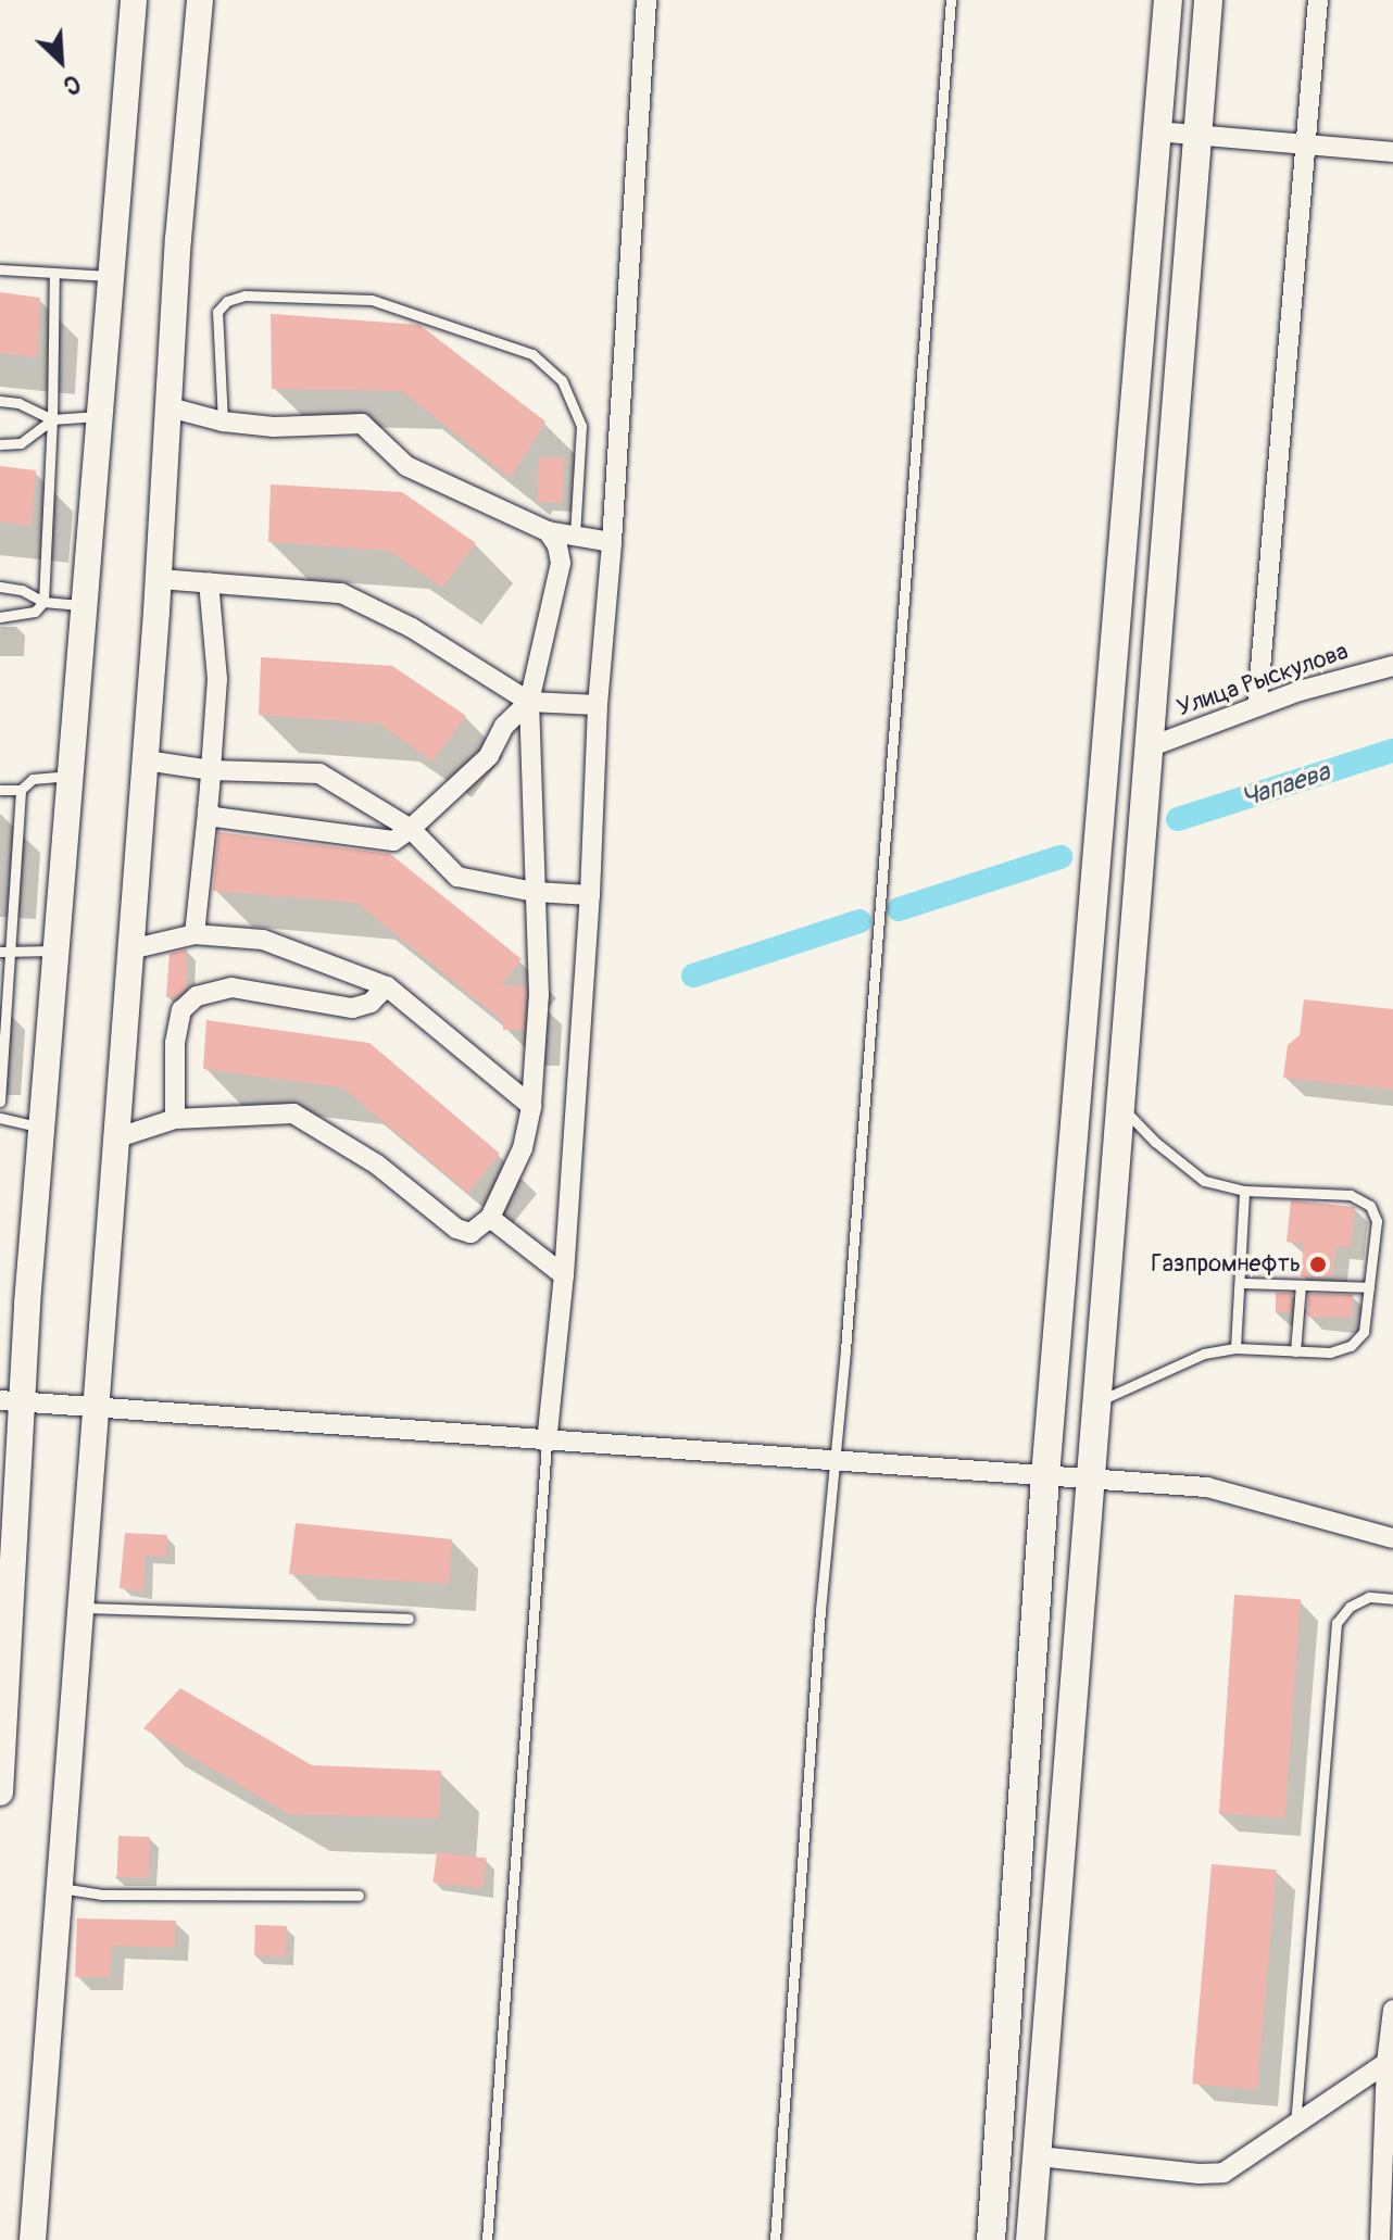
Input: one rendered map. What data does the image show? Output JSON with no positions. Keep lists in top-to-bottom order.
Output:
{
  "streets": {
    "street": ["Улица Рыскулова"]
  },
  "water": ["Чапаева"],
  "places": ["Газпромнефть"],
  "north": "bottom right"
}
